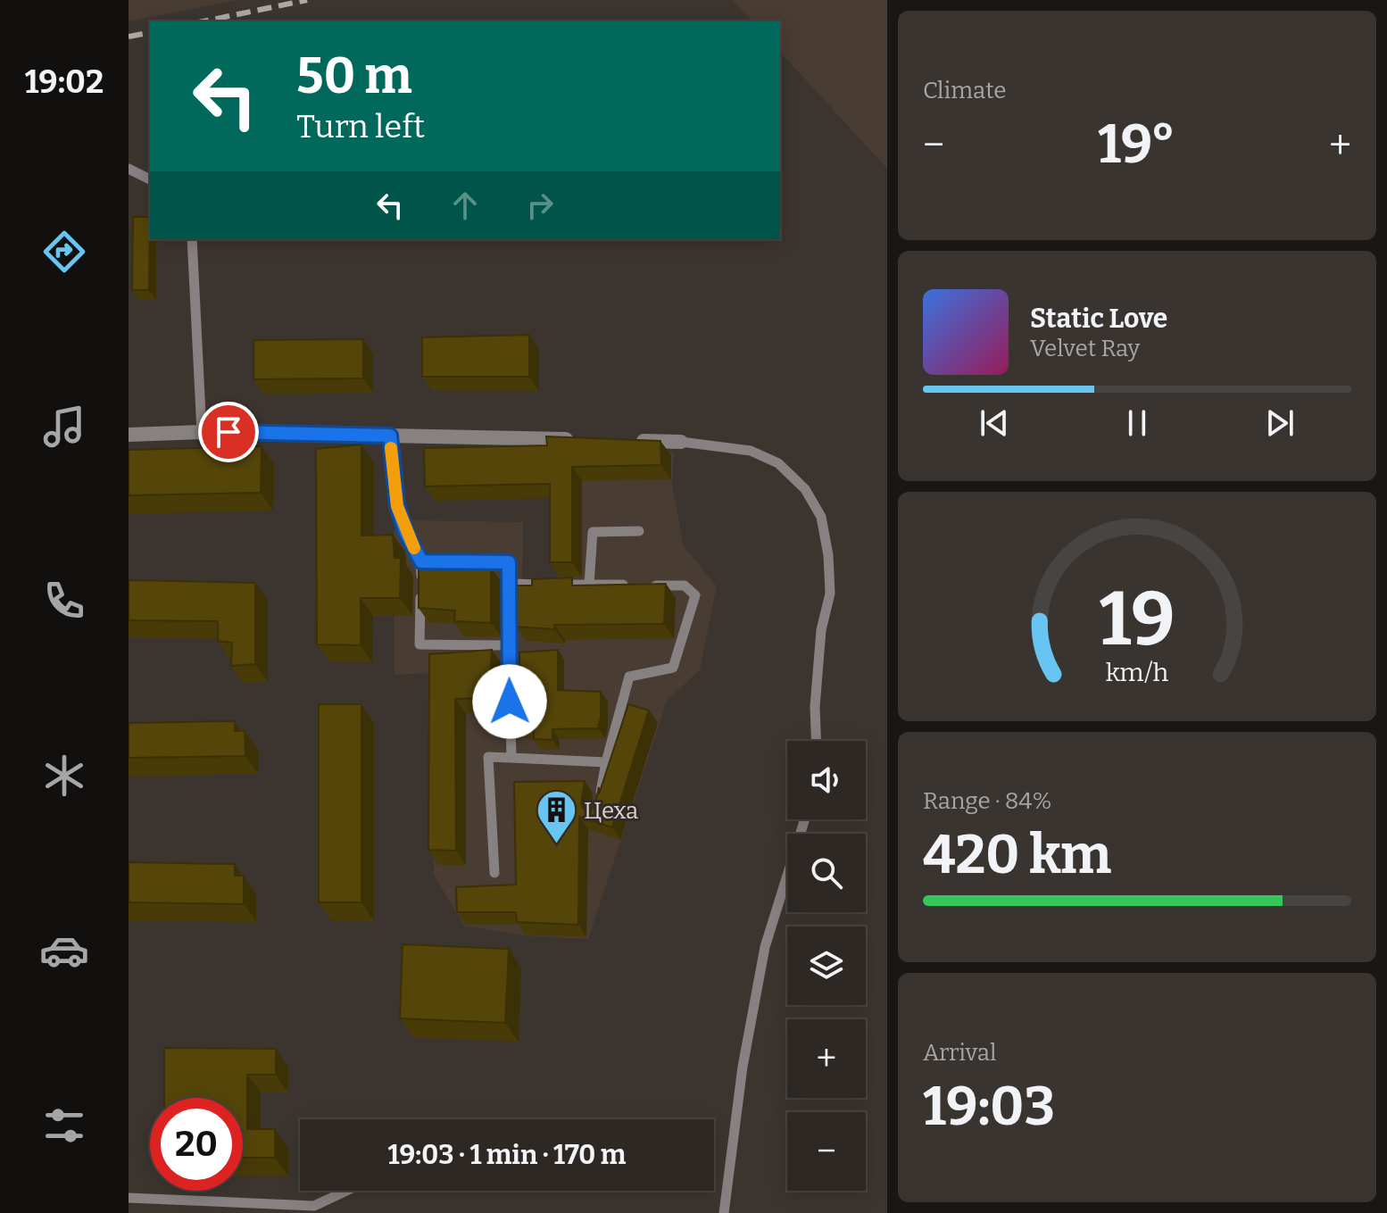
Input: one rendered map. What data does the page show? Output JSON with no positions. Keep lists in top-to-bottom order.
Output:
{
  "places": {
    "building": ["Цеха"]
  },
  "page": {
    "tabs": "19:02",
    "tile": [
      "Climate",
      ["Range · 84%", "420 km"],
      ["Arrival", "19:03"]
    ],
    "turn": ["50 m", "Turn left"],
    "heat": ["−", "19°", "+"],
    "song": ["Static Love", "Velvet Ray"],
    "map_buttons": ["+", "−"],
    "limit": "20",
    "trip": "19:03 · 1 min · 170 m",
    "gauge": ["19", "km/h"]
  }
}
